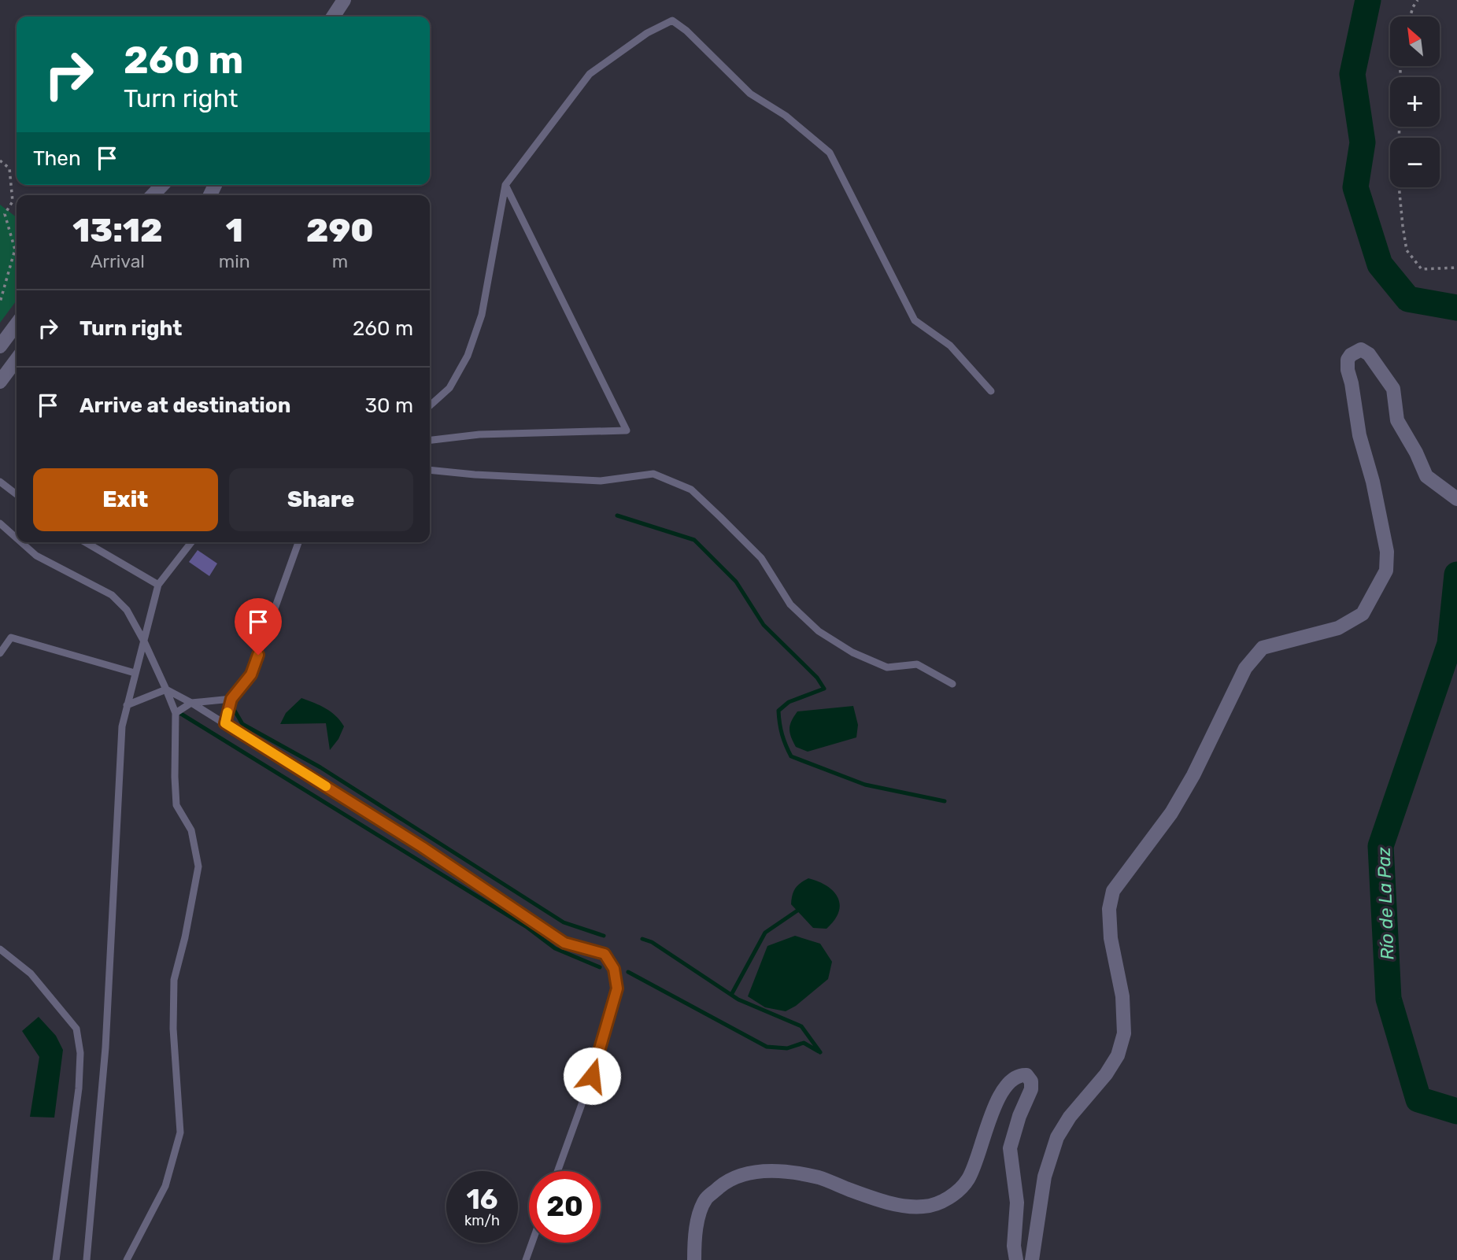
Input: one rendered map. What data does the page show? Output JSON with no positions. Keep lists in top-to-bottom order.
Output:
{
  "water": ["Río de La Paz"],
  "north": "top left",
  "page": {
    "map_buttons": ["+", "−"],
    "turn": ["260 m", "Turn right"],
    "then": "Then",
    "eta": [
      "13:12",
      "Arrival",
      "1",
      "min",
      "290",
      "m"
    ],
    "list": [
      {
        "name": "Turn right",
        "value": "260 m"
      },
      {
        "name": "Arrive at destination",
        "value": "30 m"
      }
    ],
    "buttons": ["Exit", "Share"],
    "speed": "16 km/h",
    "limit": "20"
  }
}
